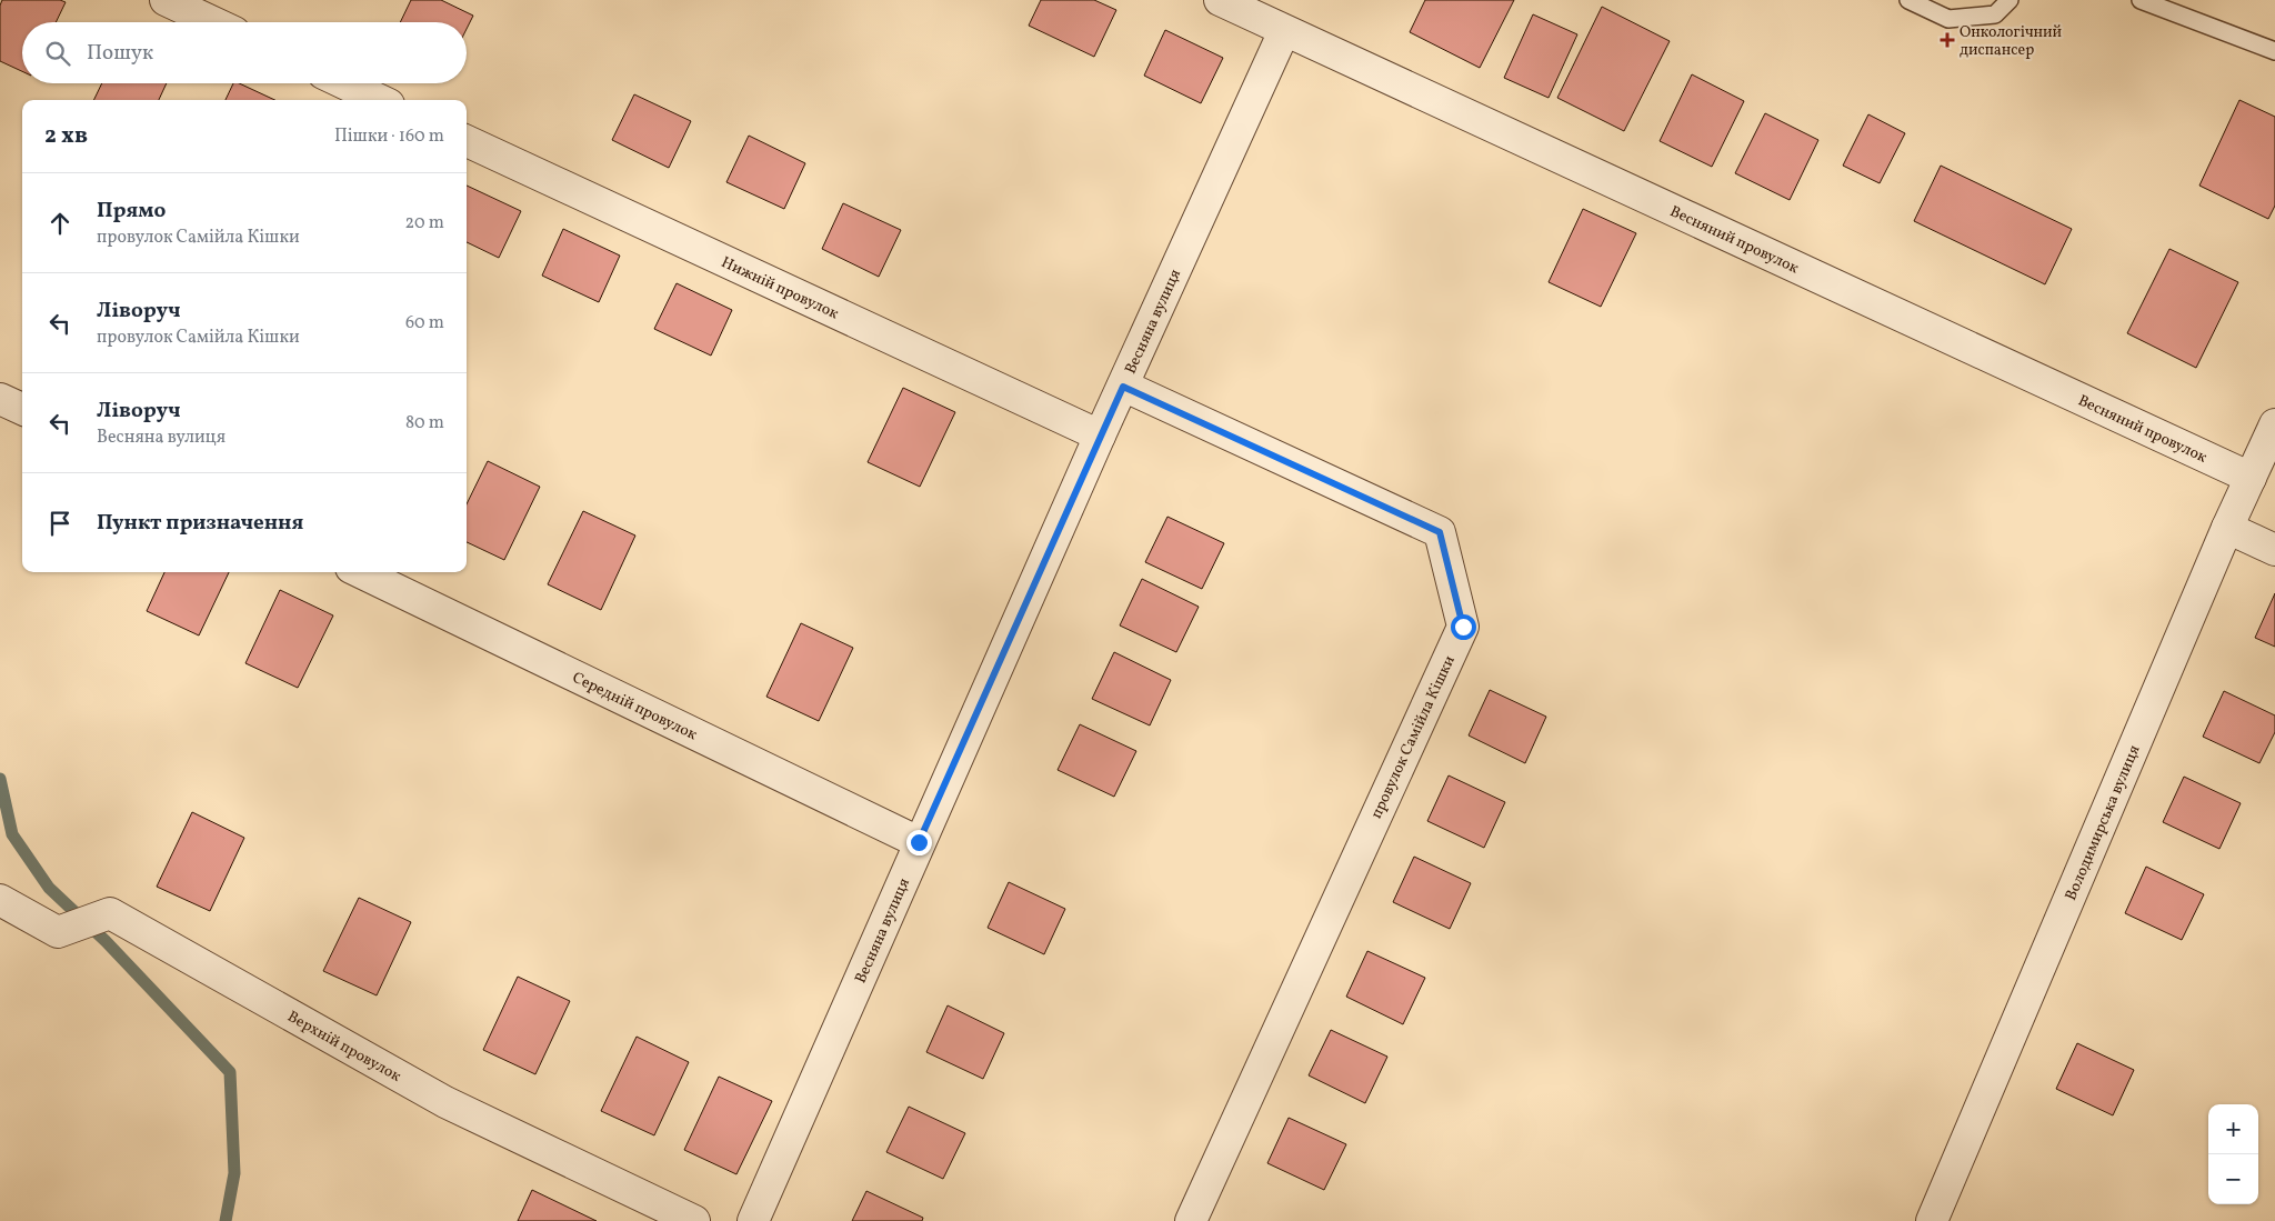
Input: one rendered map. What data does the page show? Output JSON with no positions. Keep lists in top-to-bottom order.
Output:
{
  "streets": {
    "street": [
      "Весняний провулок",
      "Нижній провулок",
      "Весняна вулиця",
      "Середній провулок",
      "провулок Самійла Кішки",
      "Володимирська вулиця",
      "Верхній провулок"
    ]
  },
  "crossings": [
    ["Весняний провулок", "Весняна вулиця"],
    ["Весняний провулок", "Володимирська вулиця"],
    ["Нижній провулок", "Весняна вулиця"],
    ["Весняна вулиця", "Середній провулок"],
    ["Весняна вулиця", "провулок Самійла Кішки"]
  ],
  "places": {
    "health": ["Онкологічний диспансер"]
  },
  "page": {
    "search": "Пошук",
    "heading": ["2 хв", "Пішки · 160 m"],
    "list": [
      ["Прямо", "провулок Самійла Кішки", "20 m"],
      ["Ліворуч", "провулок Самійла Кішки", "60 m"],
      ["Ліворуч", "Весняна вулиця", "80 m"],
      "Пункт призначення"
    ],
    "map_buttons": ["+", "−"]
  }
}
